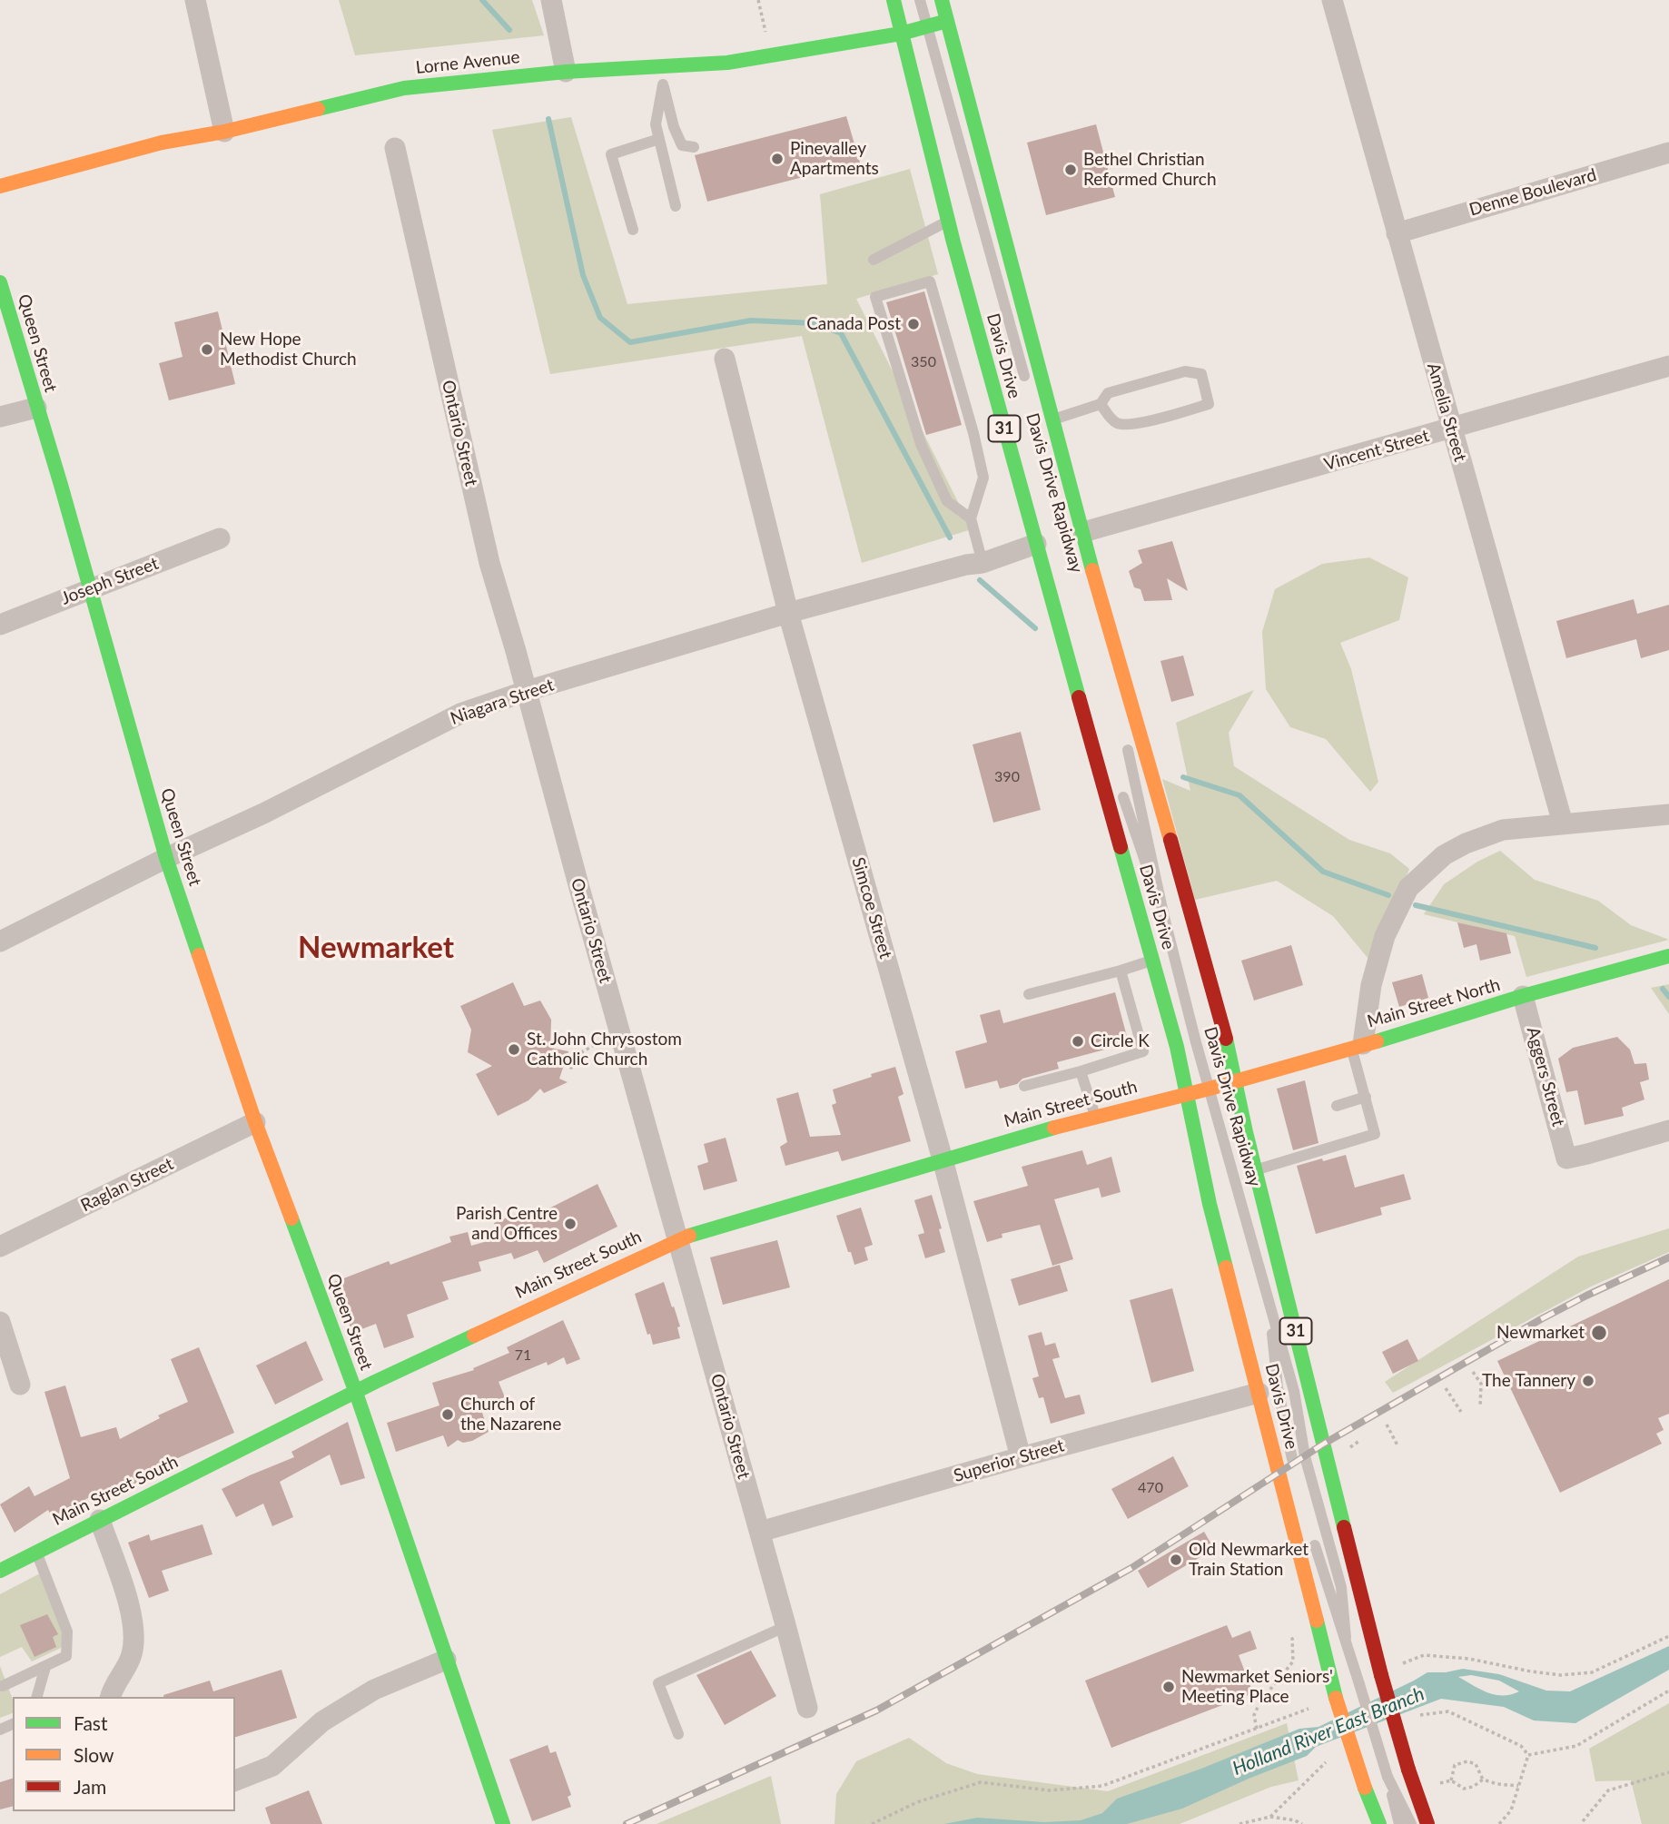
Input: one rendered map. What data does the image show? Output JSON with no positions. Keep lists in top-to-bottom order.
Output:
{
  "streets": {
    "main road": [
      "Lorne Avenue",
      "Queen Street",
      "Davis Drive",
      "31",
      "Main Street North",
      "Main Street South"
    ],
    "street": [
      "Denne Boulevard",
      "Amelia Street",
      "Ontario Street",
      "Vincent Street",
      "Joseph Street",
      "Niagara Street",
      "Simcoe Street",
      "Aggers Street",
      "Raglan Street",
      "Superior Street"
    ],
    "lane": ["Davis Drive Rapidway"]
  },
  "crossings": [
    ["Lorne Avenue", "Davis Drive"],
    ["Denne Boulevard", "Amelia Street"],
    ["Queen Street", "Joseph Street"],
    ["Queen Street", "Niagara Street"],
    ["Queen Street", "Main Street South"],
    ["Queen Street", "Raglan Street"],
    ["Davis Drive", "Vincent Street"],
    ["Davis Drive", "Niagara Street"],
    ["Davis Drive", "Main Street North"],
    ["Davis Drive", "Main Street South"],
    ["Davis Drive", "Superior Street"],
    ["Amelia Street", "Vincent Street"],
    ["Ontario Street", "Niagara Street"],
    ["Ontario Street", "Main Street South"],
    ["Ontario Street", "Superior Street"],
    ["Davis Drive Rapidway", "Main Street North"],
    ["Davis Drive Rapidway", "Main Street South"],
    ["Niagara Street", "Simcoe Street"],
    ["Simcoe Street", "Main Street South"],
    ["Simcoe Street", "Superior Street"],
    ["Main Street North", "Aggers Street"],
    ["Main Street North", "Main Street South"]
  ],
  "districts": ["Newmarket"],
  "water": ["Holland River East Branch"],
  "places": [
    "Pinevalley Apartments",
    "Bethel Christian Reformed Church",
    "Canada Post",
    "New Hope Methodist Church",
    "Circle K",
    "St. John Chrysostom Catholic Church",
    "Parish Centre and Offices",
    "Newmarket",
    "The Tannery",
    "Church of the Nazarene",
    "Old Newmarket Train Station",
    "Newmarket Seniors' Meeting Place"
  ],
  "house_numbers": [
    "350",
    "390",
    "71",
    "470"
  ],
  "legend": ["Fast", "Slow", "Jam"]
}
